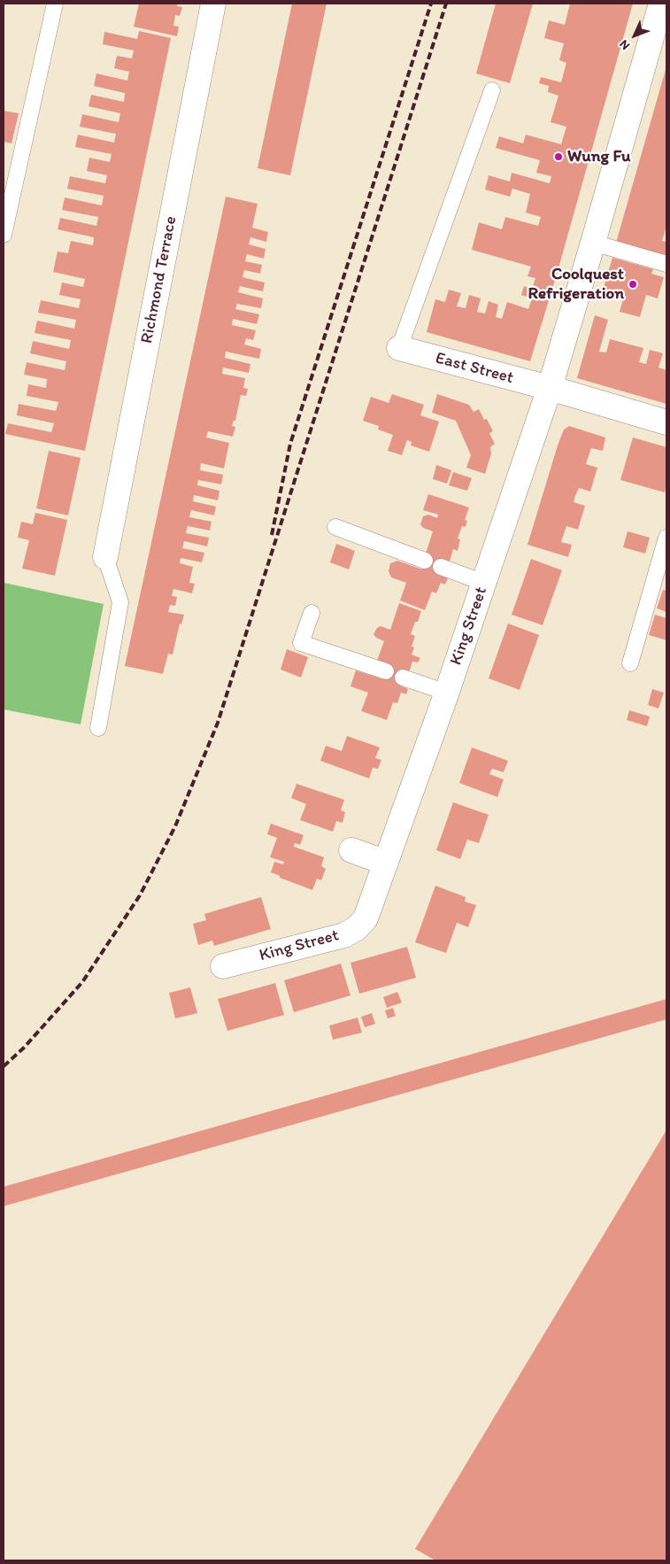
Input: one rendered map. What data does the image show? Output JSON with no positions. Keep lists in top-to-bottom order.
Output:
{
  "streets": {
    "street": ["Richmond Terrace", "East Street", "King Street"]
  },
  "crossings": [
    ["East Street", "King Street"]
  ],
  "places": ["Wung Fu", "Coolquest Refrigeration"],
  "north": "bottom left"
}
